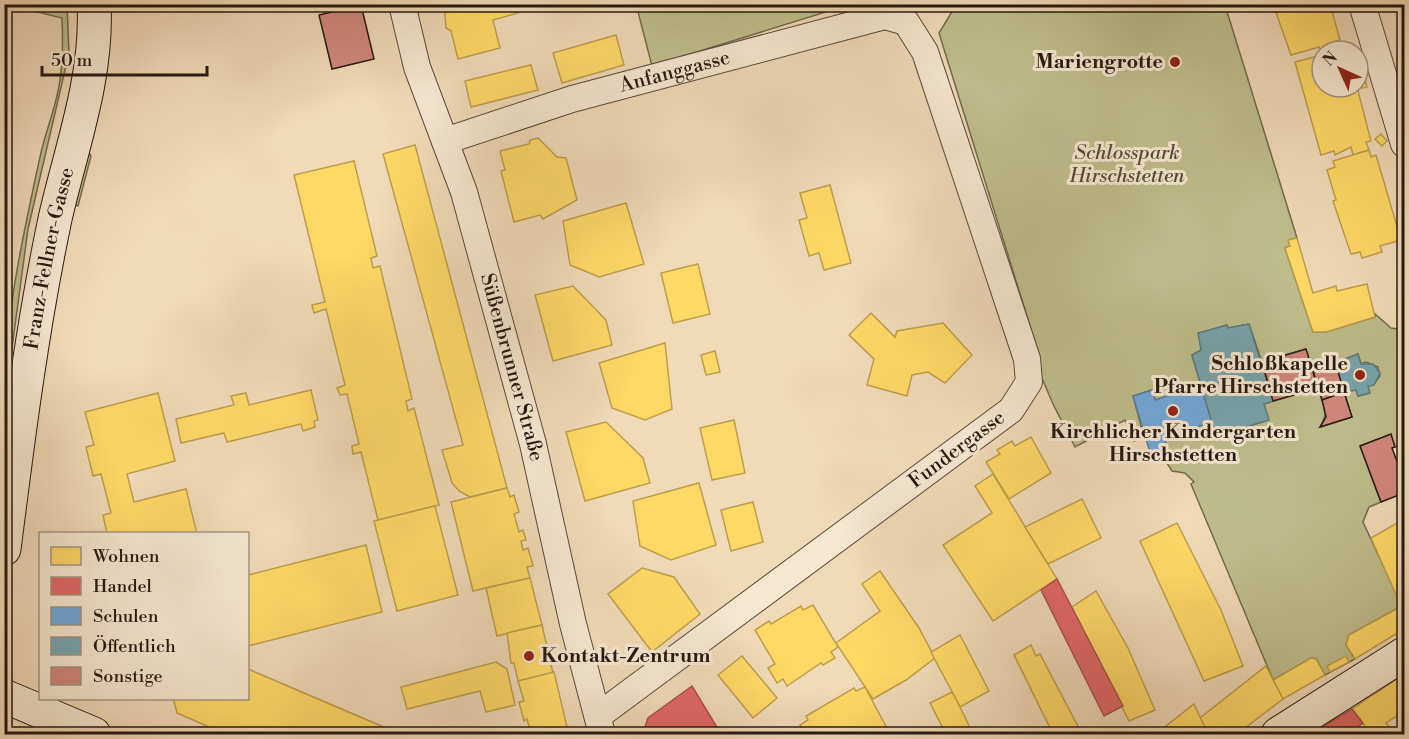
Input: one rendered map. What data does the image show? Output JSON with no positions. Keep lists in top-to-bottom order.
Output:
{
  "streets": {
    "main road": ["Franz-Fellner-Gasse"],
    "street": ["Anfanggasse", "Süßenbrunner Straße", "Fundergasse"]
  },
  "crossings": [
    ["Anfanggasse", "Süßenbrunner Straße"],
    ["Anfanggasse", "Fundergasse"],
    ["Süßenbrunner Straße", "Fundergasse"]
  ],
  "parks": ["Schlosspark Hirschstetten"],
  "places": [
    "Mariengrotte",
    "Schloßkapelle Pfarre Hirschstetten",
    "Kirchlicher Kindergarten Hirschstetten",
    "Kontakt-Zentrum"
  ],
  "legend": [
    "Wohnen",
    "Handel",
    "Schulen",
    "Öffentlich",
    "Sonstige"
  ],
  "scale_bar": "50 m",
  "north": "top left"
}
